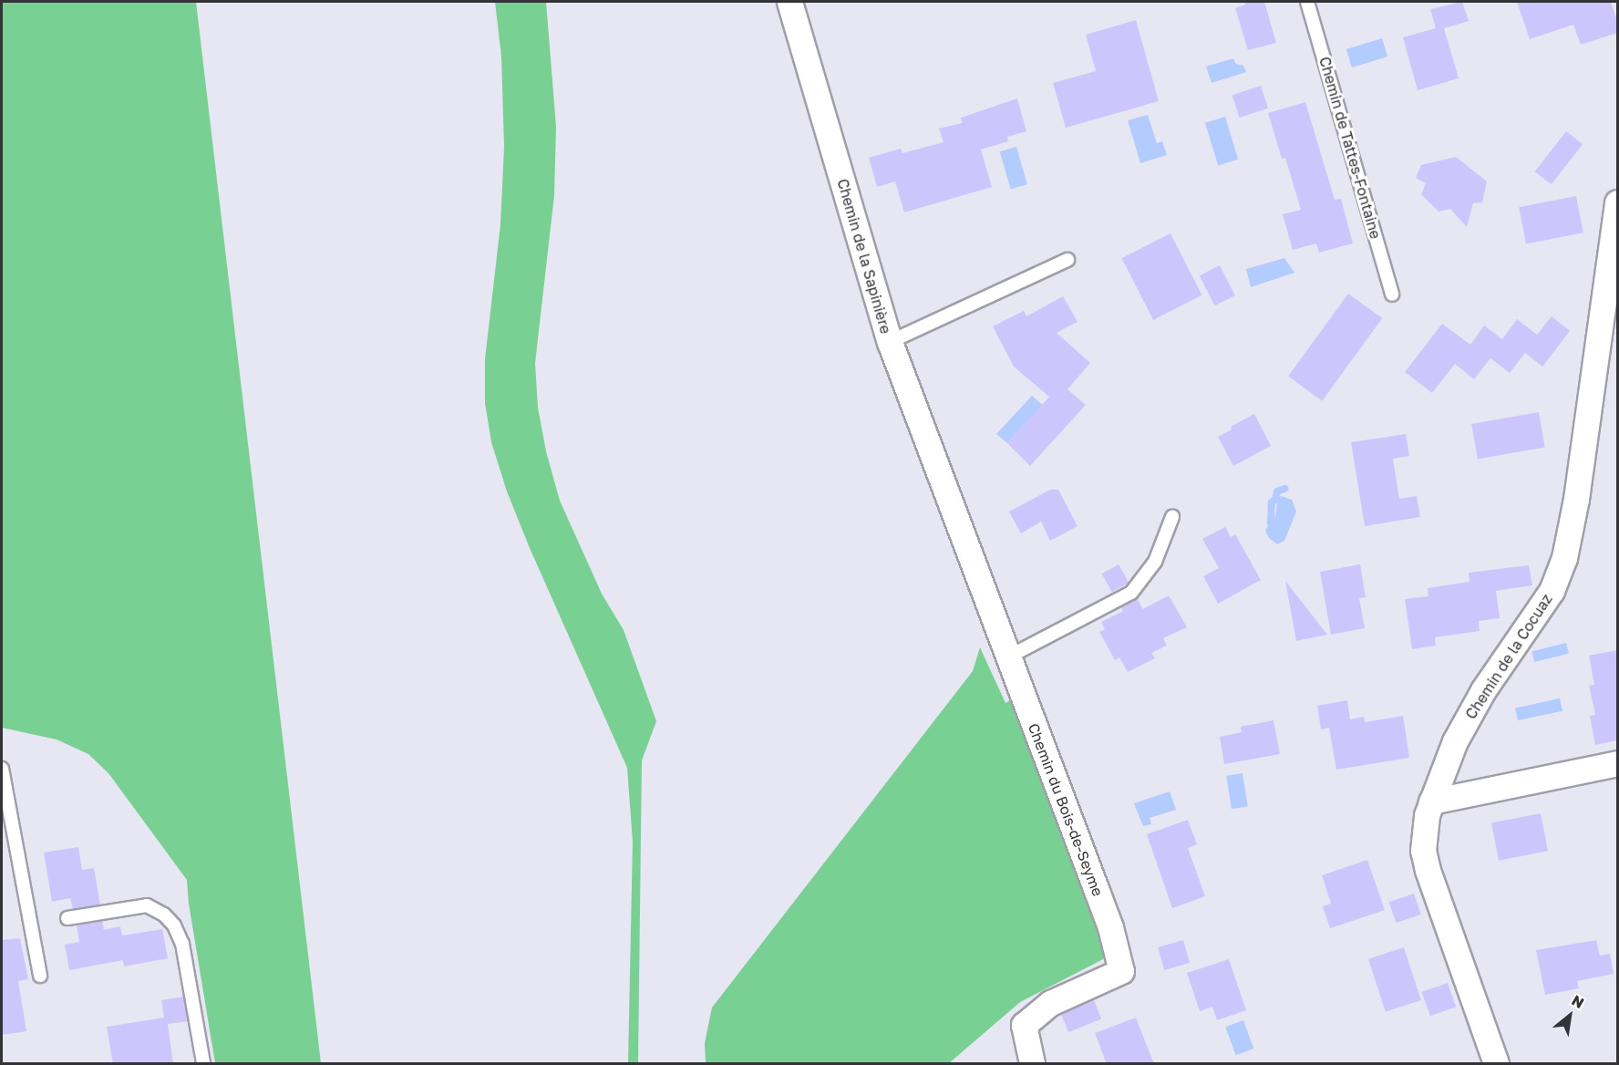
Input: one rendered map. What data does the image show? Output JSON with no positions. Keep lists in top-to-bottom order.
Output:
{
  "streets": {
    "street": ["Chemin de la Sapinière", "Chemin de la Cocuaz", "Chemin du Bois-de-Seyme"],
    "lane": ["Chemin de Tattes-Fontaine"]
  },
  "crossings": [
    ["Chemin de la Sapinière", "Chemin du Bois-de-Seyme"]
  ],
  "north": "top right"
}
